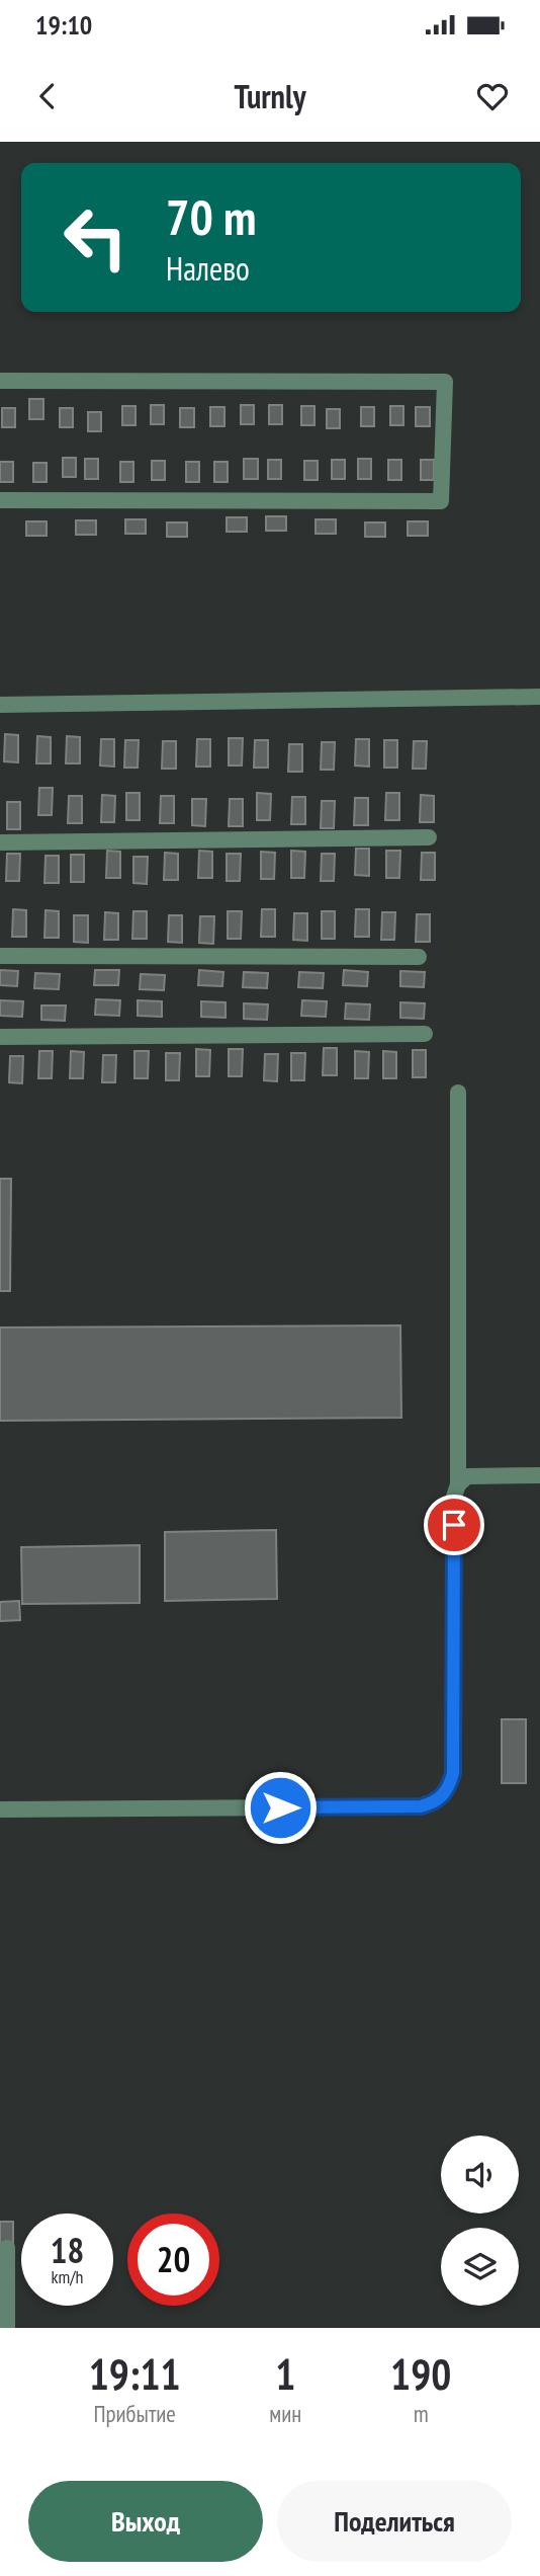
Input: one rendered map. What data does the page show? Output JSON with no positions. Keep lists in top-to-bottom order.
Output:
{
  "page": {
    "status": "19:10",
    "header": "Turnly",
    "turn": ["70 m", "Налево"],
    "speed": "18 km/h",
    "limit": "20",
    "eta": [
      "19:11",
      "Прибытие",
      "1",
      "мин",
      "190",
      "m"
    ],
    "buttons": ["Выход", "Поделиться"]
  }
}
